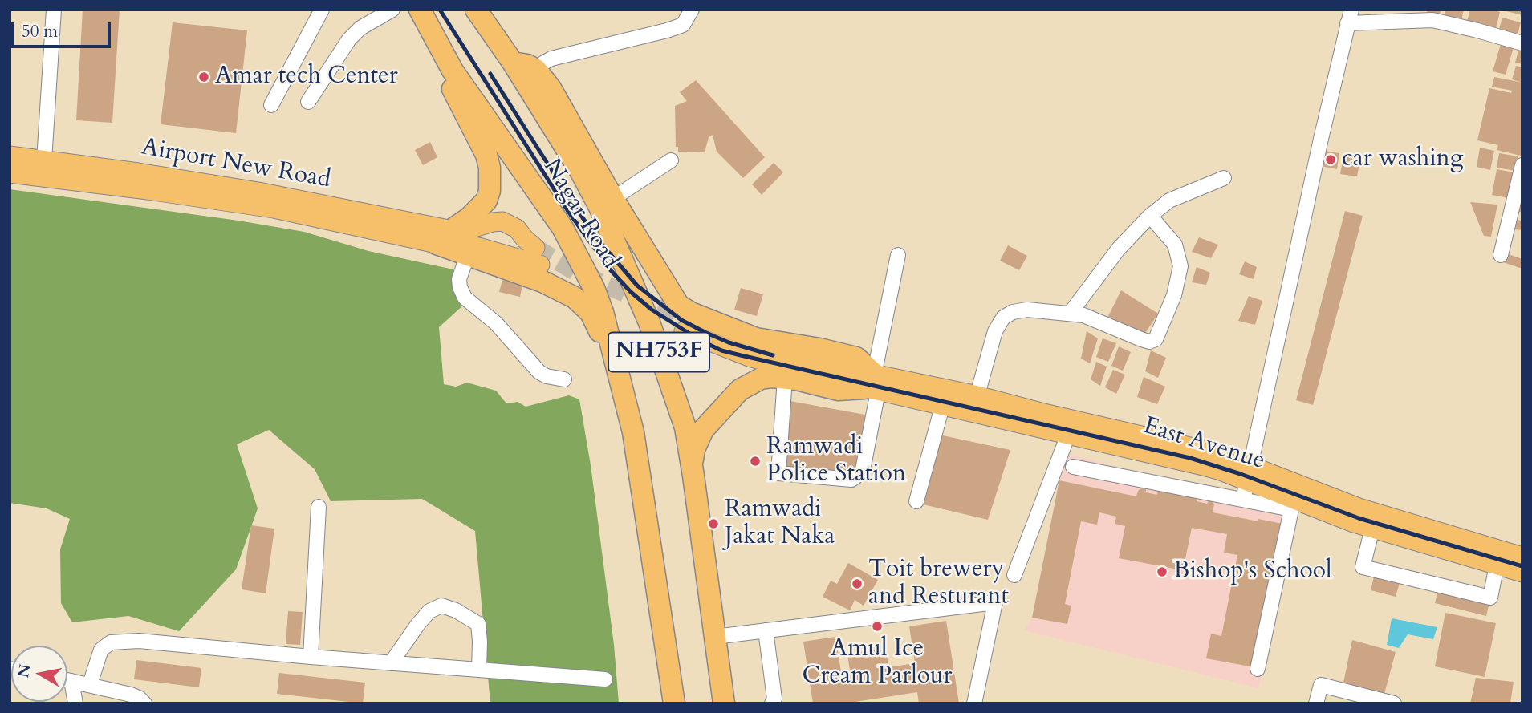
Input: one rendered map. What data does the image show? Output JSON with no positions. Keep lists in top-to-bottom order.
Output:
{
  "streets": {
    "highway": ["Nagar Road", "NH753F"],
    "main road": ["Airport New Road", "East Avenue"]
  },
  "places": [
    "Amar tech Center",
    "car washing",
    "Ramwadi Police Station",
    "Ramwadi Jakat Naka",
    "Bishop's School",
    "Toit brewery and Resturant",
    "Amul Ice Cream Parlour"
  ],
  "scale_bar": "50 m",
  "north": "left"
}
